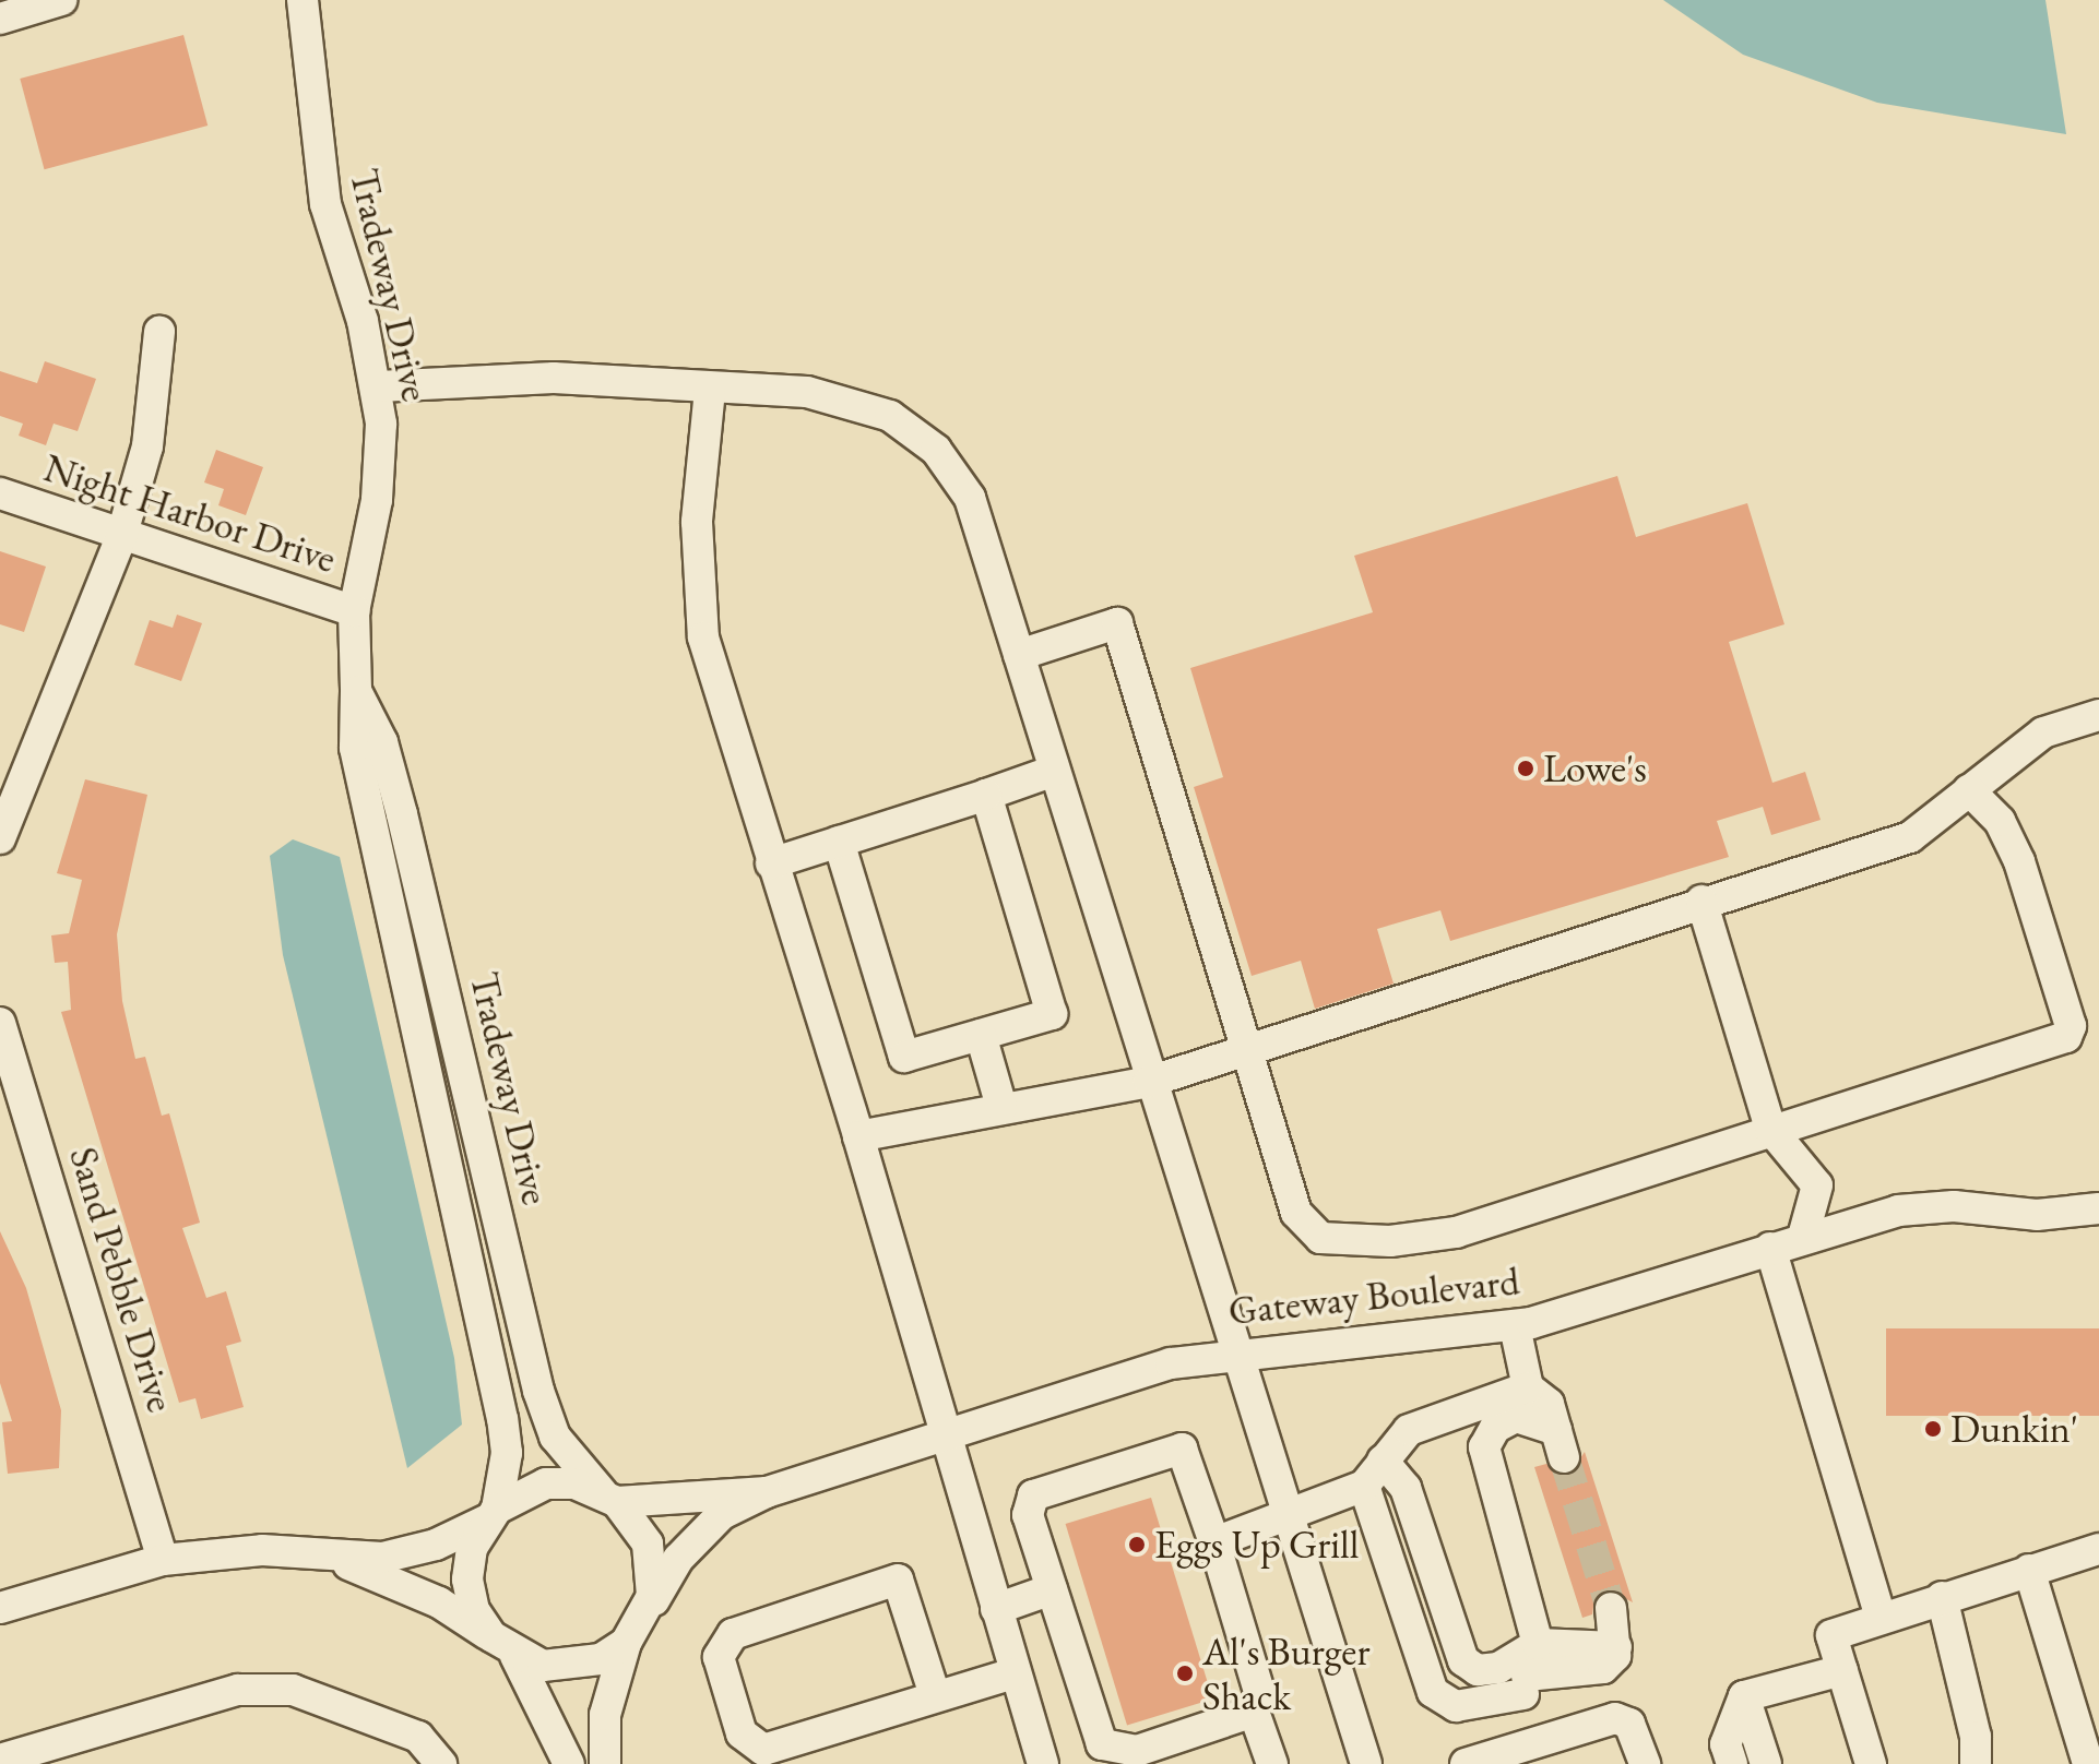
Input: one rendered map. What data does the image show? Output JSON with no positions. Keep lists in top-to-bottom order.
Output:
{
  "streets": {
    "street": [
      "Tradeway Drive",
      "Night Harbor Drive",
      "Sand Pebble Drive",
      "Gateway Boulevard"
    ]
  },
  "crossings": [
    ["Tradeway Drive", "Night Harbor Drive"]
  ],
  "places": [
    "Lowe's",
    "Dunkin'",
    "Eggs Up Grill",
    "Al's Burger Shack"
  ]
}
